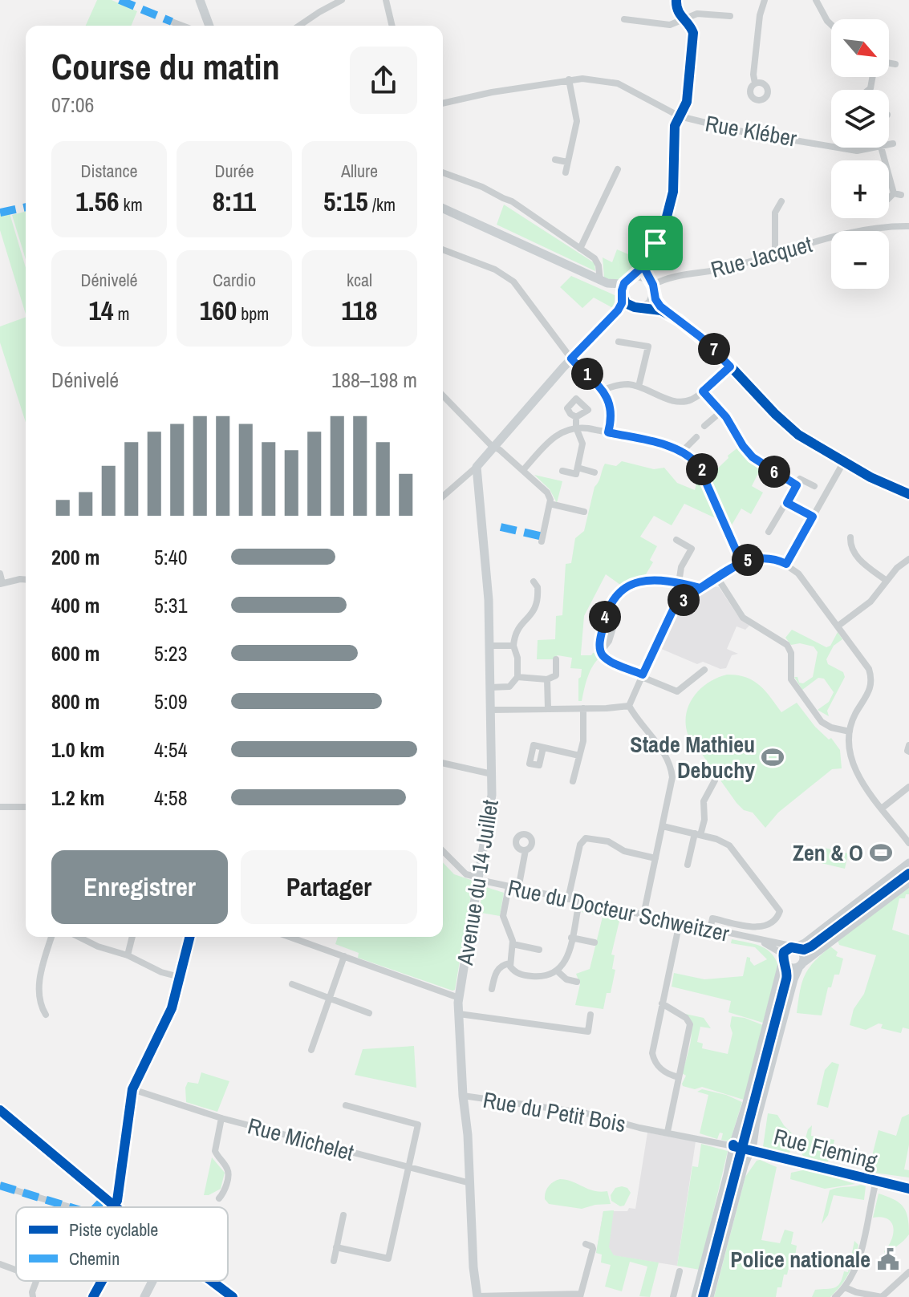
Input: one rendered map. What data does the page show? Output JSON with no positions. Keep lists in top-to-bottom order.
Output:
{
  "streets": {
    "street": [
      "Rue Kléber",
      "Rue Jacquet",
      "Avenue du 14 Juillet",
      "Rue du Docteur Schweitzer",
      "Rue du Petit Bois",
      "Rue Michelet",
      "Rue Fleming"
    ]
  },
  "crossings": [
    ["Avenue du 14 Juillet", "Rue du Docteur Schweitzer"],
    ["Avenue du 14 Juillet", "Rue du Petit Bois"],
    ["Avenue du 14 Juillet", "Rue Michelet"],
    ["Rue du Petit Bois", "Rue Fleming"]
  ],
  "places": {
    "sports": ["Stade Mathieu Debuchy", "Zen & O"],
    "public building": ["Police nationale"]
  },
  "legend": ["Piste cyclable", "Chemin"],
  "north": "bottom right",
  "page": {
    "map_buttons": ["+", "−"],
    "heading": ["Course du matin", "07:06"],
    "stats": [
      ["Distance", "1.56 km"],
      ["Durée", "8:11"],
      ["Allure", "5:15 /km"],
      ["Dénivelé", "14 m"],
      ["Cardio", "160 bpm"],
      ["kcal", "118"]
    ],
    "pins": [
      "7",
      "1",
      "2",
      "6",
      "5",
      "3",
      "4"
    ],
    "chart": ["Dénivelé", "188–198 m"],
    "list": [
      {
        "name": "200 m",
        "note": "5:40"
      },
      {
        "name": "400 m",
        "note": "5:31"
      },
      {
        "name": "600 m",
        "note": "5:23"
      },
      {
        "name": "800 m",
        "note": "5:09"
      },
      {
        "name": "1.0 km",
        "note": "4:54"
      },
      {
        "name": "1.2 km",
        "note": "4:58"
      }
    ],
    "buttons": ["Enregistrer", "Partager"]
  }
}
